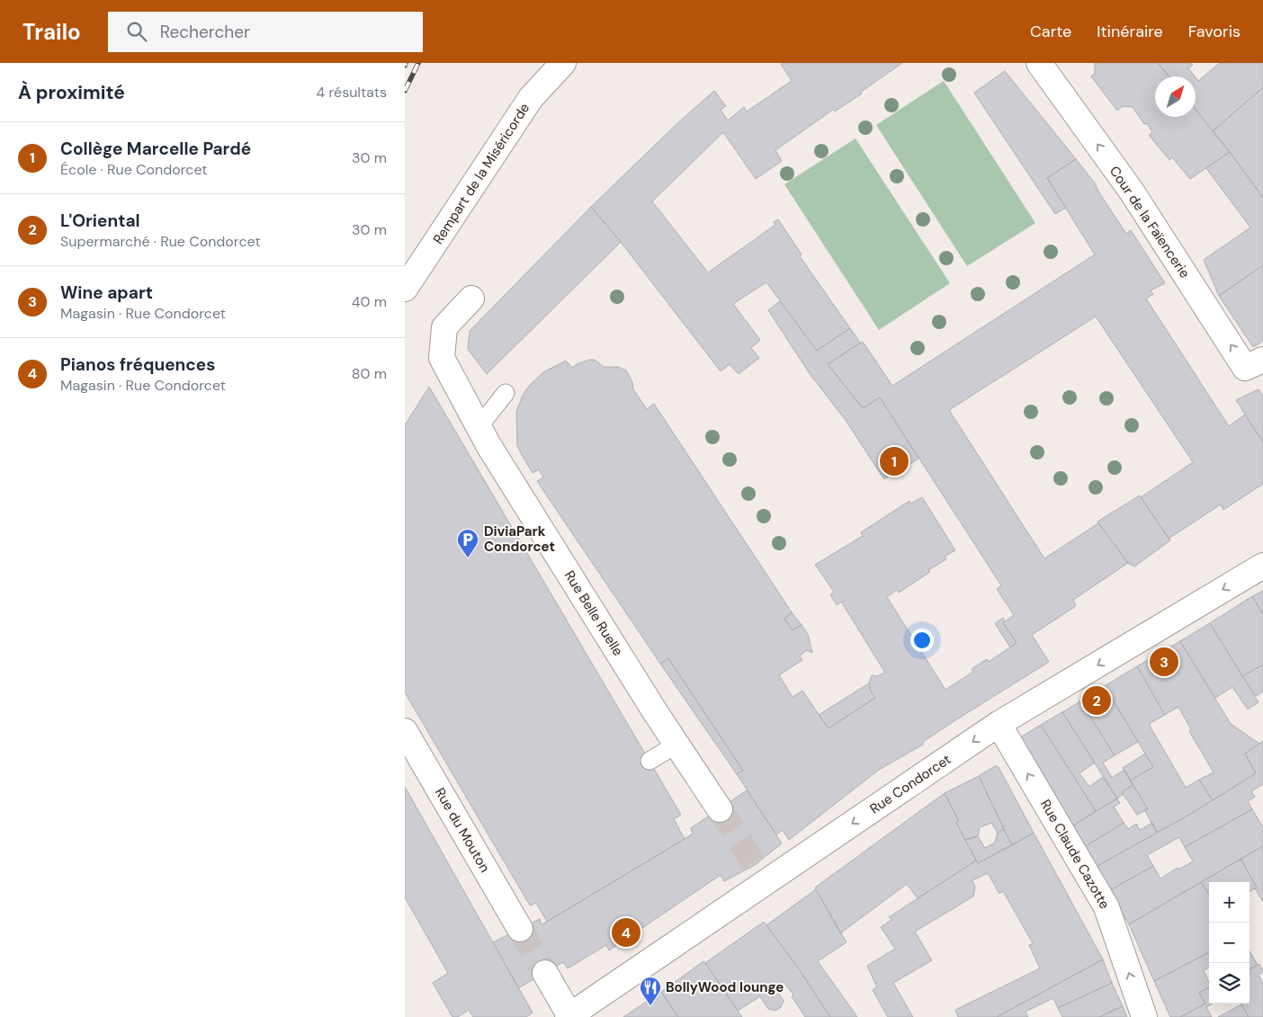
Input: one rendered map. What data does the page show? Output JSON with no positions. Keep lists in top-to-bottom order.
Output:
{
  "streets": {
    "street": [
      "Rempart de la Miséricorde",
      "Cour de la Faïencerie",
      "Rue Belle Ruelle",
      "Rue Condorcet",
      "Rue du Mouton",
      "Rue Claude Cazotte"
    ]
  },
  "crossings": [
    ["Rue Condorcet", "Rue Claude Cazotte"]
  ],
  "one_way": ["Cour de la Faïencerie", "Rue Condorcet", "Rue Claude Cazotte"],
  "places": {
    "parking": ["DiviaPark Condorcet"],
    "restaurant": ["BollyWood lounge"]
  },
  "north": "top right",
  "page": {
    "header": "Trailo",
    "search": "Rechercher",
    "nav": ["Carte", "Itinéraire", "Favoris"],
    "heading": ["À proximité", "4 résultats"],
    "list": [
      {
        "mark": "1",
        "name": "Collège Marcelle Pardé",
        "note": "École · Rue Condorcet",
        "value": "30 m"
      },
      {
        "mark": "2",
        "name": "L'Oriental",
        "note": "Supermarché · Rue Condorcet",
        "value": "30 m"
      },
      {
        "mark": "3",
        "name": "Wine apart",
        "note": "Magasin · Rue Condorcet",
        "value": "40 m"
      },
      {
        "mark": "4",
        "name": "Pianos fréquences",
        "note": "Magasin · Rue Condorcet",
        "value": "80 m"
      }
    ],
    "pins": [
      "1",
      "3",
      "2",
      "4"
    ],
    "map_buttons": ["+", "−"]
  }
}
